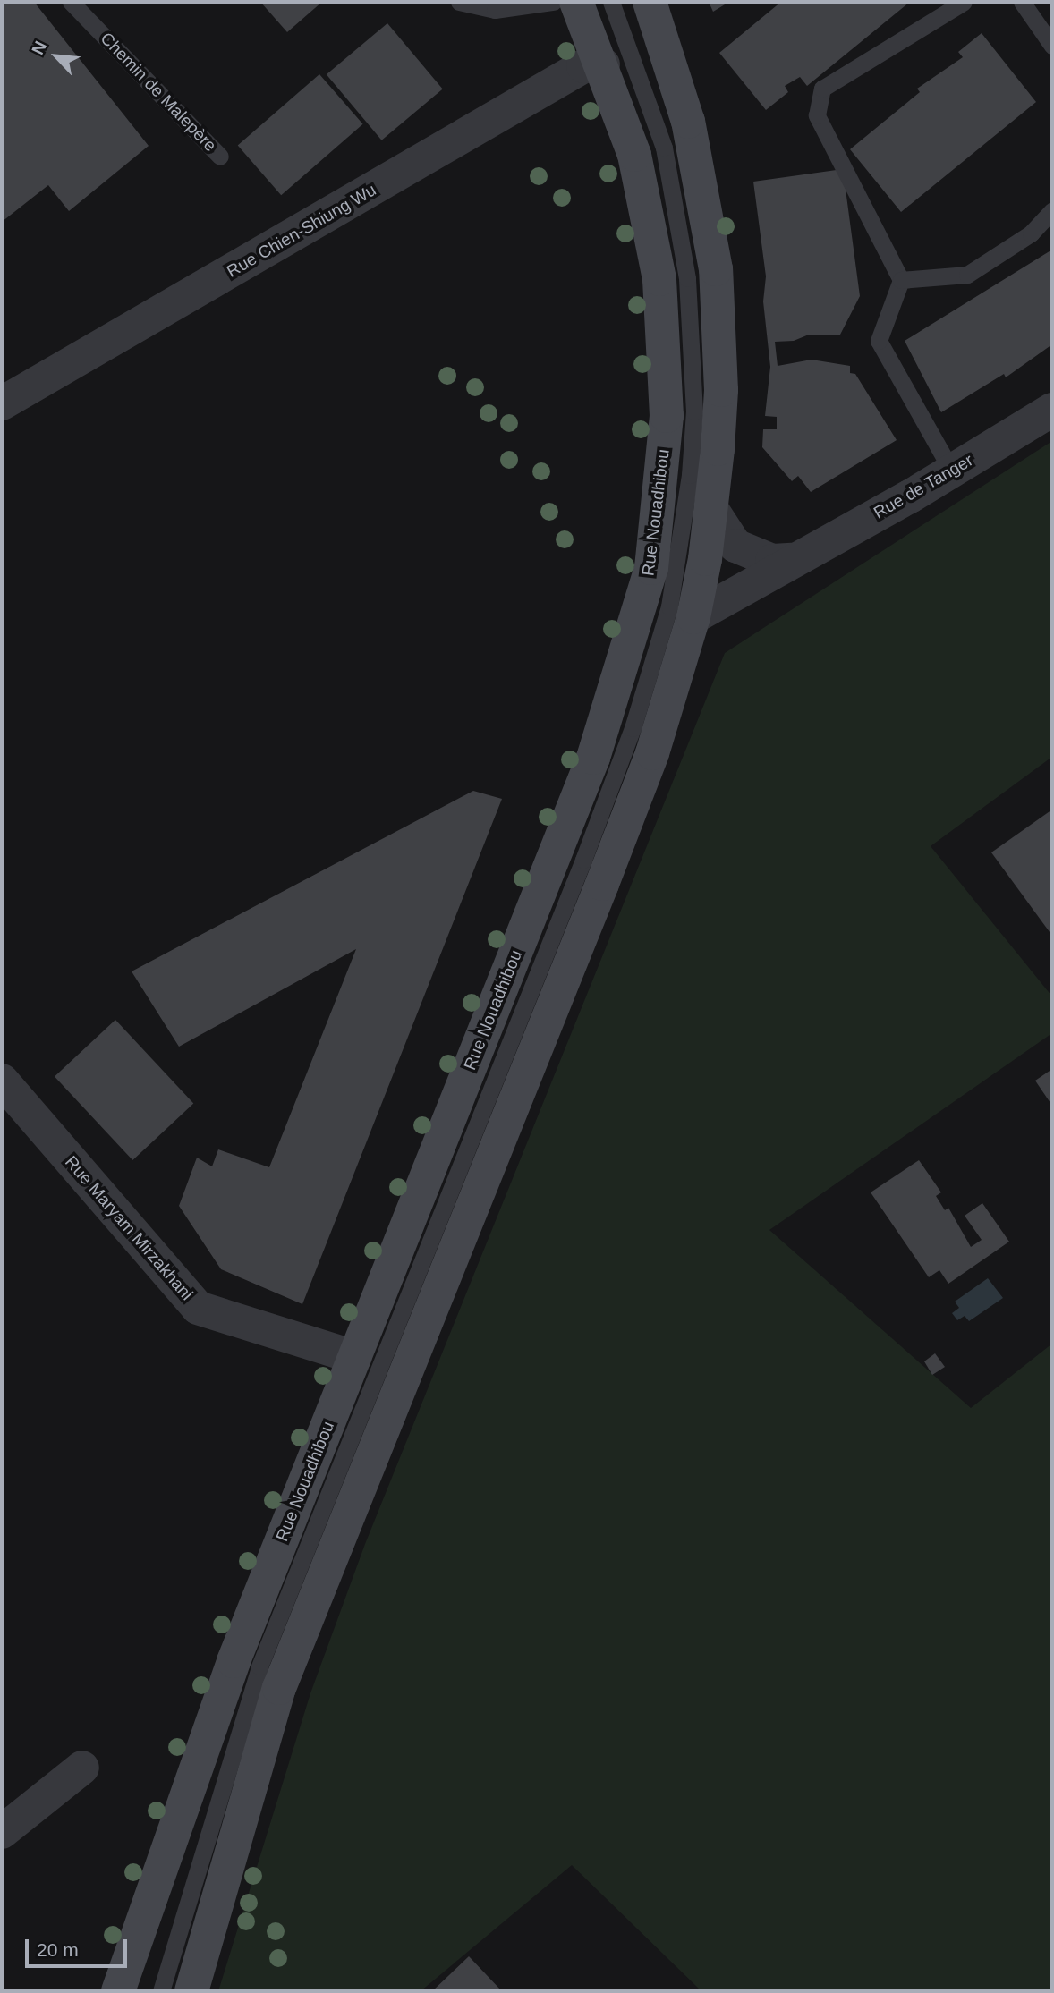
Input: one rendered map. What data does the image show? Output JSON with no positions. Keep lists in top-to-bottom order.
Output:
{
  "streets": {
    "street": [
      "Rue Chien-Shiung Wu",
      "Rue de Tanger",
      "Rue Nouadhibou",
      "Rue Maryam Mirzakhani"
    ],
    "lane": ["Chemin de Malepère"]
  },
  "crossings": [
    ["Rue Chien-Shiung Wu", "Rue Nouadhibou"],
    ["Rue Nouadhibou", "Rue Maryam Mirzakhani"]
  ],
  "scale_bar": "20 m",
  "north": "top left"
}
